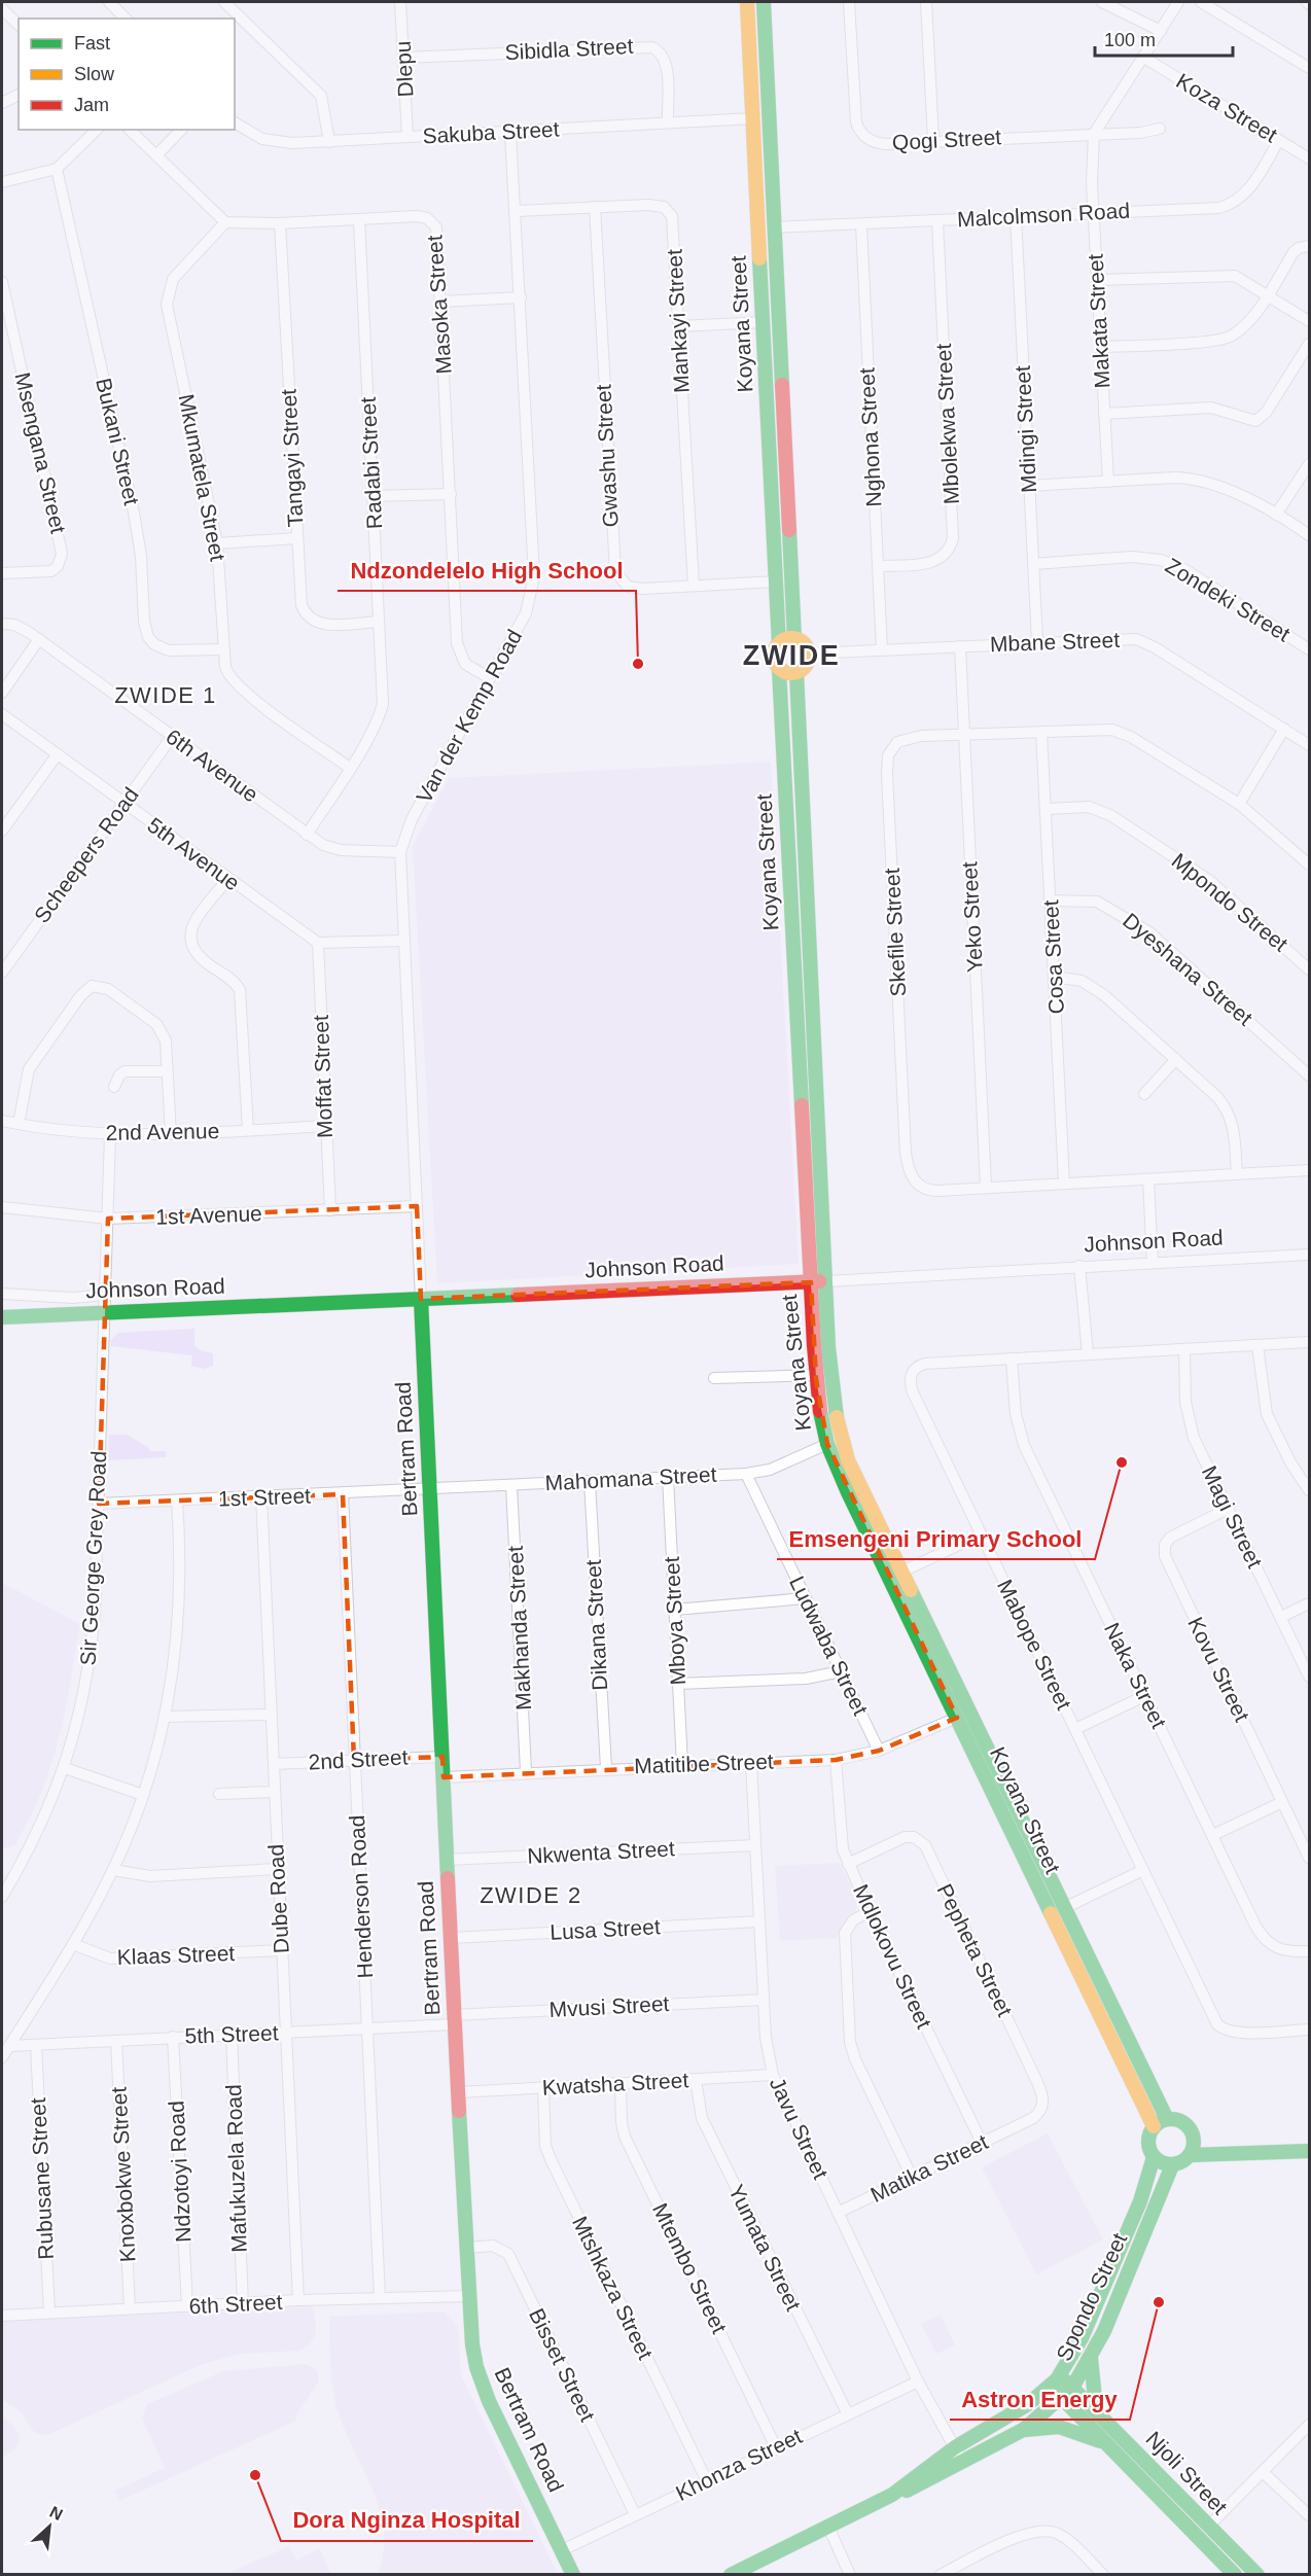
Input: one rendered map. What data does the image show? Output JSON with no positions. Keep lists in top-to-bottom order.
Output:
{
  "streets": {
    "main road": [
      "Koyana Street",
      "Johnson Road",
      "Bertram Road",
      "Spondo Street",
      "Njoli Street"
    ],
    "street": [
      "Sibidla Street",
      "Dlepu",
      "Koza Street",
      "Sakuba Street",
      "Qogi Street",
      "Malcolmson Road",
      "Masoka Street",
      "Mankayi Street",
      "Makata Street",
      "Mbolekwa Street",
      "Mdingi Street",
      "Nghona Street",
      "Bukani Street",
      "Msengana Street",
      "Gwashu Street",
      "Tangayi Street",
      "Radabi Street",
      "Mkumatela Street",
      "Zondeki Street",
      "Mbane Street",
      "Van der Kemp Road",
      "6th Avenue",
      "5th Avenue",
      "Scheepers Road",
      "Mpondo Street",
      "Yeko Street",
      "Skefile Street",
      "Cosa Street",
      "Dyeshana Street",
      "Moffat Street",
      "2nd Avenue",
      "1st Avenue",
      "Mahomana Street",
      "1st Street",
      "Magi Street",
      "Sir George Grey Road",
      "Mboya Street",
      "Dikana Street",
      "Makhanda Street",
      "Mabope Street",
      "Ludwaba Street",
      "Kovu Street",
      "Naka Street",
      "2nd Street",
      "Matitibe Street",
      "Nkwenta Street",
      "Henderson Road",
      "Dube Road",
      "Lusa Street",
      "Pepheta Street",
      "Klaas Street",
      "Mdlokovu Street",
      "Mvusi Street",
      "5th Street",
      "Kwatsha Street",
      "Javu Street",
      "Mafukuzela Road",
      "Matika Street",
      "Ndzotoyi Road",
      "Knoxbokwe Street",
      "Rubusane Street",
      "Yumata Street",
      "Mtembo Street",
      "Mtshkaza Street",
      "6th Street",
      "Bisset Street",
      "Khonza Street"
    ]
  },
  "crossings": [
    ["Sibidla Street", "Dlepu"],
    ["Sibidla Street", "Sakuba Street"],
    ["Dlepu", "Sakuba Street"],
    ["Koza Street", "Malcolmson Road"],
    ["Koza Street", "Makata Street"],
    ["Sakuba Street", "Koyana Street"],
    ["Sakuba Street", "Van der Kemp Road"],
    ["Qogi Street", "Makata Street"],
    ["Malcolmson Road", "Makata Street"],
    ["Malcolmson Road", "Koyana Street"],
    ["Malcolmson Road", "Mbolekwa Street"],
    ["Malcolmson Road", "Mdingi Street"],
    ["Malcolmson Road", "Nghona Street"],
    ["Masoka Street", "Tangayi Street"],
    ["Masoka Street", "Radabi Street"],
    ["Masoka Street", "Mkumatela Street"],
    ["Masoka Street", "Van der Kemp Road"],
    ["Mankayi Street", "Gwashu Street"],
    ["Mankayi Street", "Van der Kemp Road"],
    ["Koyana Street", "Gwashu Street"],
    ["Koyana Street", "Mbane Street"],
    ["Koyana Street", "Johnson Road"],
    ["Koyana Street", "Mahomana Street"],
    ["Koyana Street", "Matitibe Street"],
    ["Koyana Street", "Spondo Street"],
    ["Mbolekwa Street", "Nghona Street"],
    ["Mdingi Street", "Zondeki Street"],
    ["Mdingi Street", "Mbane Street"],
    ["Nghona Street", "Mbane Street"],
    ["Bukani Street", "Mkumatela Street"],
    ["Tangayi Street", "Radabi Street"],
    ["Radabi Street", "Mkumatela Street"],
    ["Radabi Street", "6th Avenue"],
    ["Mbane Street", "Yeko Street"],
    ["Van der Kemp Road", "6th Avenue"],
    ["Van der Kemp Road", "1st Avenue"],
    ["Van der Kemp Road", "Johnson Road"],
    ["Van der Kemp Road", "Bertram Road"],
    ["6th Avenue", "Scheepers Road"],
    ["5th Avenue", "Scheepers Road"],
    ["5th Avenue", "Moffat Street"],
    ["Mpondo Street", "Cosa Street"],
    ["Yeko Street", "Skefile Street"],
    ["Skefile Street", "Cosa Street"],
    ["Cosa Street", "Dyeshana Street"],
    ["Moffat Street", "2nd Avenue"],
    ["Moffat Street", "1st Avenue"],
    ["2nd Avenue", "Sir George Grey Road"],
    ["1st Avenue", "Sir George Grey Road"],
    ["Johnson Road", "Bertram Road"],
    ["Johnson Road", "Sir George Grey Road"],
    ["Bertram Road", "Mahomana Street"],
    ["Bertram Road", "1st Street"],
    ["Bertram Road", "2nd Street"],
    ["Bertram Road", "Matitibe Street"],
    ["Bertram Road", "Nkwenta Street"],
    ["Bertram Road", "Lusa Street"],
    ["Bertram Road", "Mvusi Street"],
    ["Bertram Road", "5th Street"],
    ["Bertram Road", "Kwatsha Street"],
    ["Bertram Road", "6th Street"],
    ["Bertram Road", "Bisset Street"],
    ["Bertram Road", "Khonza Street"],
    ["Mahomana Street", "1st Street"],
    ["Mahomana Street", "Mboya Street"],
    ["Mahomana Street", "Dikana Street"],
    ["Mahomana Street", "Makhanda Street"],
    ["Mahomana Street", "Ludwaba Street"],
    ["1st Street", "Sir George Grey Road"],
    ["1st Street", "Henderson Road"],
    ["1st Street", "Dube Road"],
    ["Magi Street", "Mabope Street"],
    ["Magi Street", "Kovu Street"],
    ["Mboya Street", "Matitibe Street"],
    ["Dikana Street", "Matitibe Street"],
    ["Makhanda Street", "Matitibe Street"],
    ["Mabope Street", "Naka Street"],
    ["Ludwaba Street", "Matitibe Street"],
    ["2nd Street", "Henderson Road"],
    ["2nd Street", "Dube Road"],
    ["Matitibe Street", "Mdlokovu Street"],
    ["Matitibe Street", "Javu Street"],
    ["Nkwenta Street", "Javu Street"],
    ["Henderson Road", "5th Street"],
    ["Henderson Road", "6th Street"],
    ["Dube Road", "Klaas Street"],
    ["Dube Road", "5th Street"],
    ["Dube Road", "6th Street"],
    ["Lusa Street", "Javu Street"],
    ["Pepheta Street", "Mdlokovu Street"],
    ["Pepheta Street", "Matika Street"],
    ["Mdlokovu Street", "Matika Street"],
    ["Mvusi Street", "5th Street"],
    ["Mvusi Street", "Javu Street"],
    ["5th Street", "Mafukuzela Road"],
    ["5th Street", "Ndzotoyi Road"],
    ["5th Street", "Knoxbokwe Street"],
    ["5th Street", "Rubusane Street"],
    ["Kwatsha Street", "Javu Street"],
    ["Kwatsha Street", "Yumata Street"],
    ["Kwatsha Street", "Mtembo Street"],
    ["Kwatsha Street", "Mtshkaza Street"],
    ["Javu Street", "Matika Street"],
    ["Javu Street", "Spondo Street"],
    ["Javu Street", "Khonza Street"],
    ["Mafukuzela Road", "6th Street"],
    ["Ndzotoyi Road", "6th Street"],
    ["Knoxbokwe Street", "6th Street"],
    ["Rubusane Street", "6th Street"],
    ["Yumata Street", "Khonza Street"],
    ["Mtembo Street", "Khonza Street"],
    ["Mtshkaza Street", "Khonza Street"],
    ["Spondo Street", "Njoli Street"],
    ["Bisset Street", "Khonza Street"]
  ],
  "districts": ["ZWIDE", "ZWIDE 1", "ZWIDE 2"],
  "places": [
    "Ndzondelelo High School",
    "Emsengeni Primary School",
    "Astron Energy",
    "Dora Nginza Hospital"
  ],
  "legend": ["Fast", "Slow", "Jam"],
  "scale_bar": "100 m",
  "north": "top right"
}
